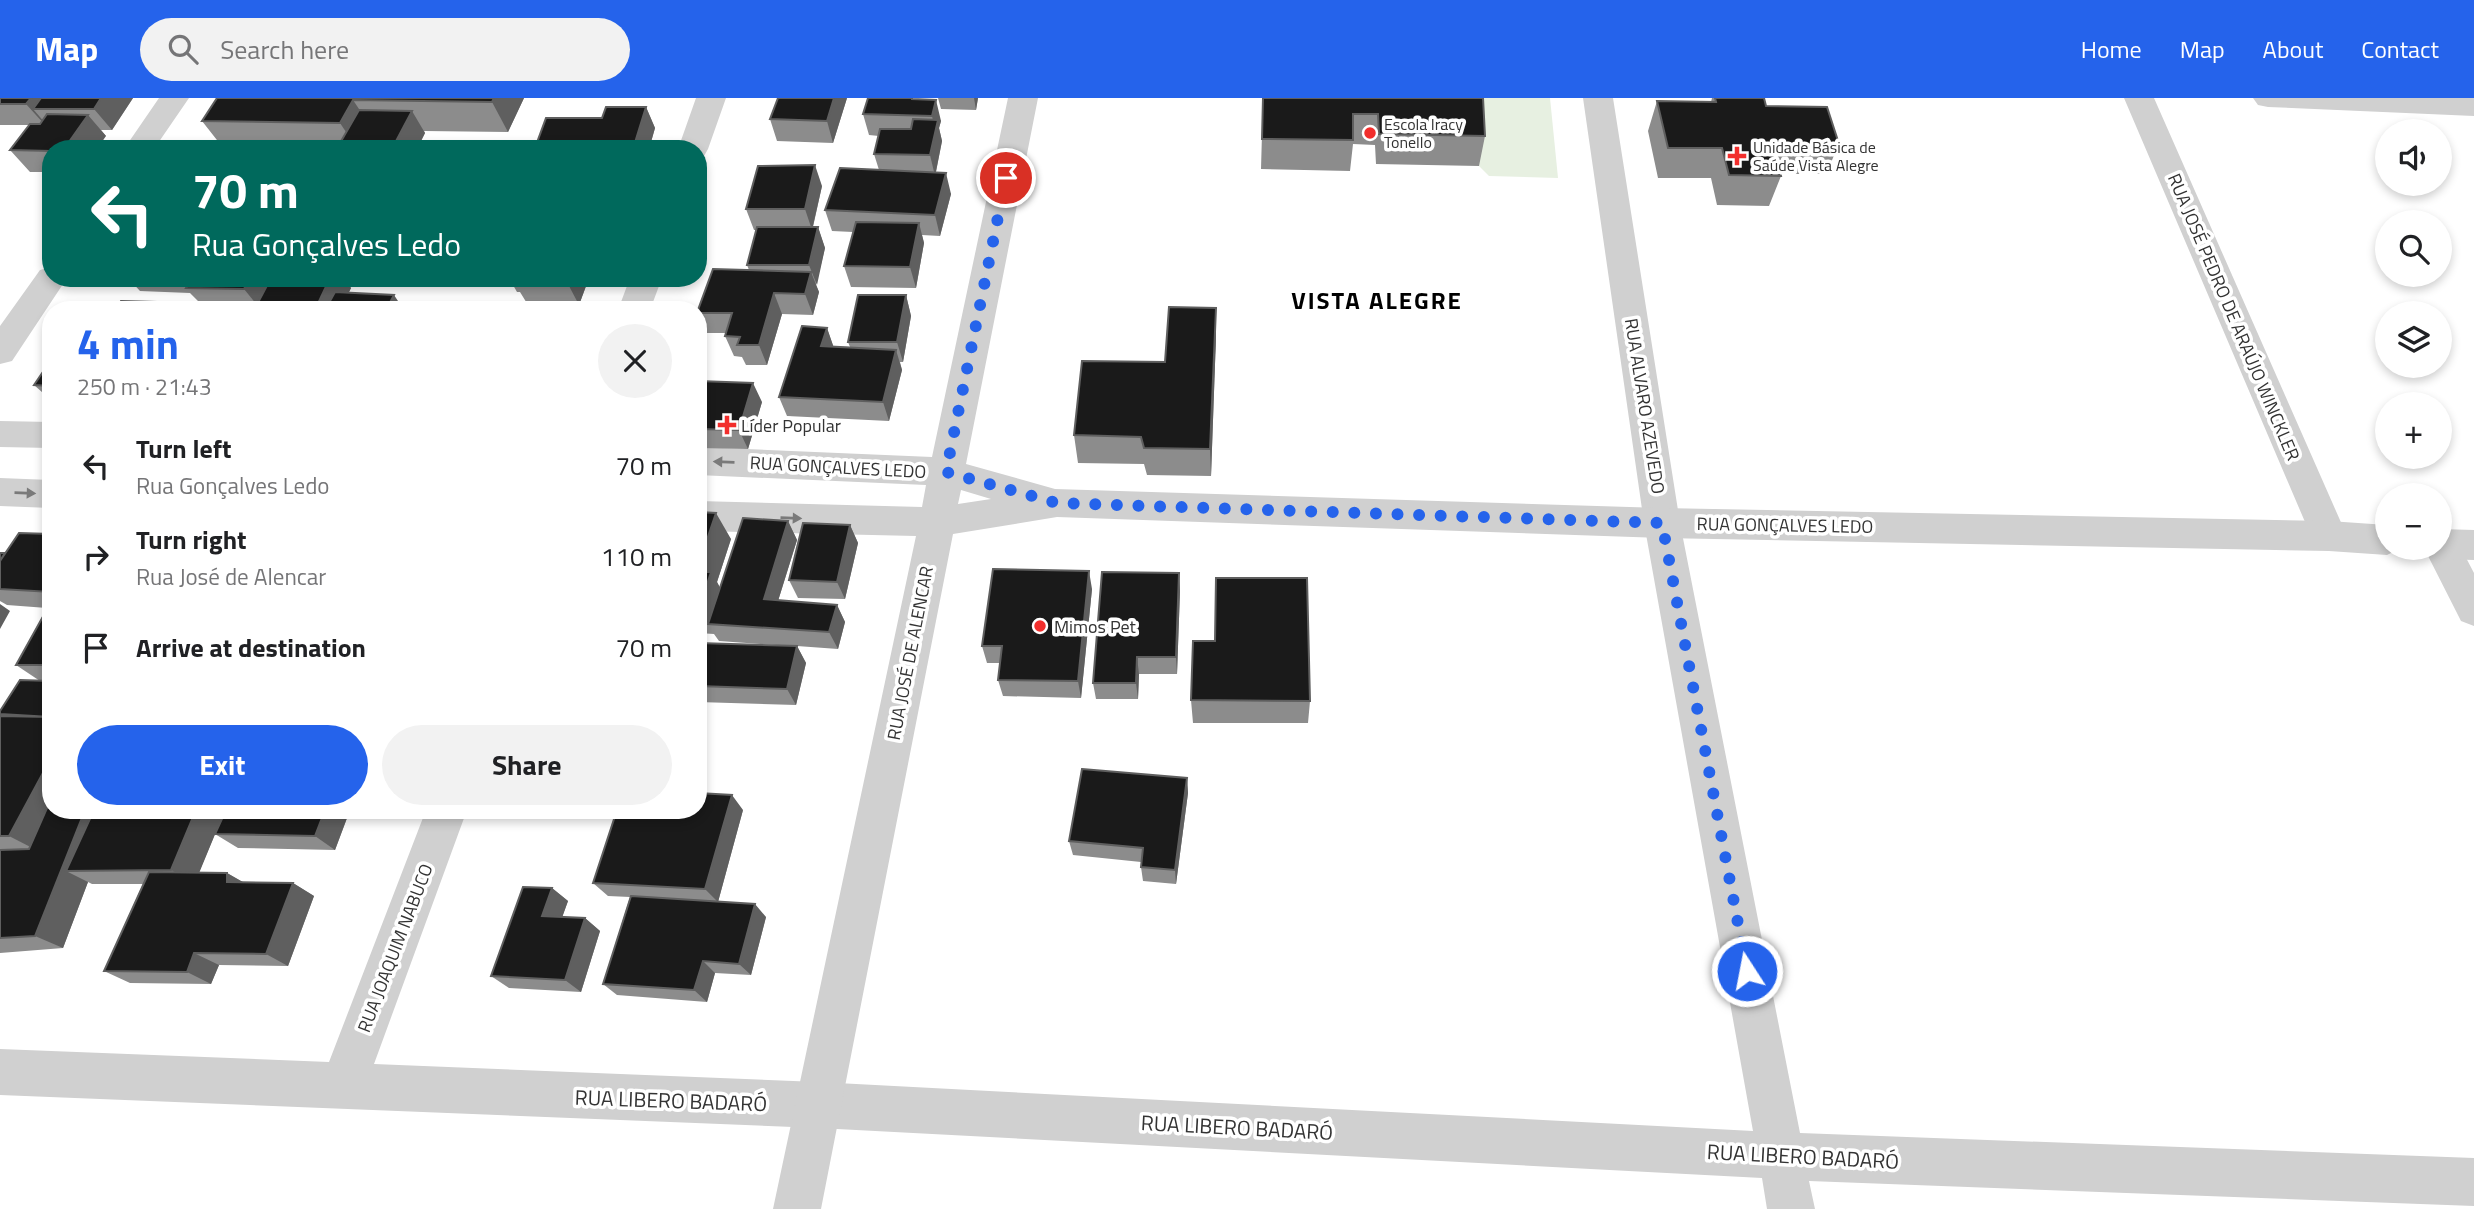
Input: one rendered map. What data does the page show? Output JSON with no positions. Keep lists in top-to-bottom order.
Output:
{
  "streets": {
    "street": [
      "RUA JOSÉ PEDRO DE ARAÚJO WINCKLER",
      "RUA ALVARO AZEVEDO",
      "RUA GONÇALVES LEDO",
      "RUA JOSÉ DE ALENCAR",
      "RUA JOAQUIM NABUCO",
      "RUA LIBERO BADARÓ"
    ]
  },
  "crossings": [
    ["RUA JOSÉ PEDRO DE ARAÚJO WINCKLER", "RUA GONÇALVES LEDO"],
    ["RUA ALVARO AZEVEDO", "RUA GONÇALVES LEDO"],
    ["RUA ALVARO AZEVEDO", "RUA LIBERO BADARÓ"],
    ["RUA GONÇALVES LEDO", "RUA JOSÉ DE ALENCAR"],
    ["RUA JOSÉ DE ALENCAR", "RUA LIBERO BADARÓ"],
    ["RUA JOAQUIM NABUCO", "RUA LIBERO BADARÓ"]
  ],
  "districts": ["VISTA ALEGRE"],
  "places": {
    "other": ["Escola Iracy Tonello", "Mimos Pet"],
    "health": ["Unidade Básica de Saúde Vista Alegre", "Líder Popular"]
  },
  "page": {
    "header": "Map",
    "search": "Search here",
    "nav": [
      "Home",
      "Map",
      "About",
      "Contact"
    ],
    "map_buttons": ["+", "−"],
    "turn": ["70 m", "Rua Gonçalves Ledo"],
    "heading": ["4 min", "250 m · 21:43"],
    "list": [
      {
        "name": "Turn left",
        "note": "Rua Gonçalves Ledo",
        "value": "70 m"
      },
      {
        "name": "Turn right",
        "note": "Rua José de Alencar",
        "value": "110 m"
      },
      {
        "name": "Arrive at destination",
        "value": "70 m"
      }
    ],
    "buttons": ["Exit", "Share"]
  }
}
